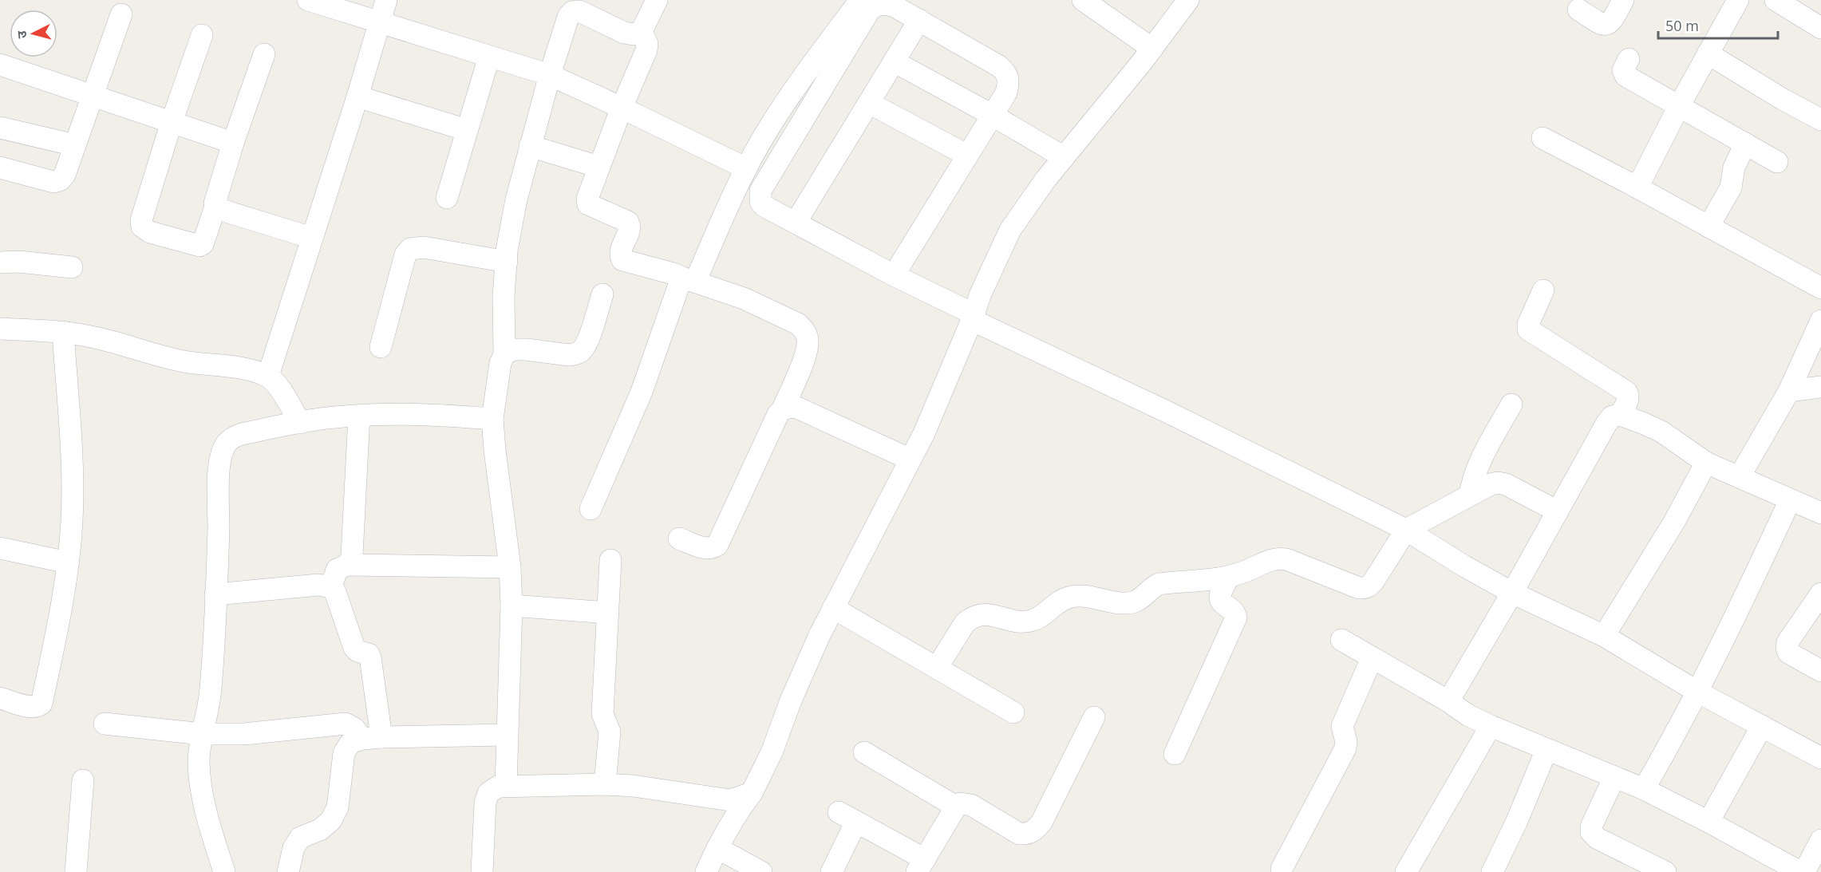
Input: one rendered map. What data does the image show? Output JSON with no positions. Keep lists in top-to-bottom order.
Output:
{
  "scale_bar": "50 m",
  "north": "left"
}
